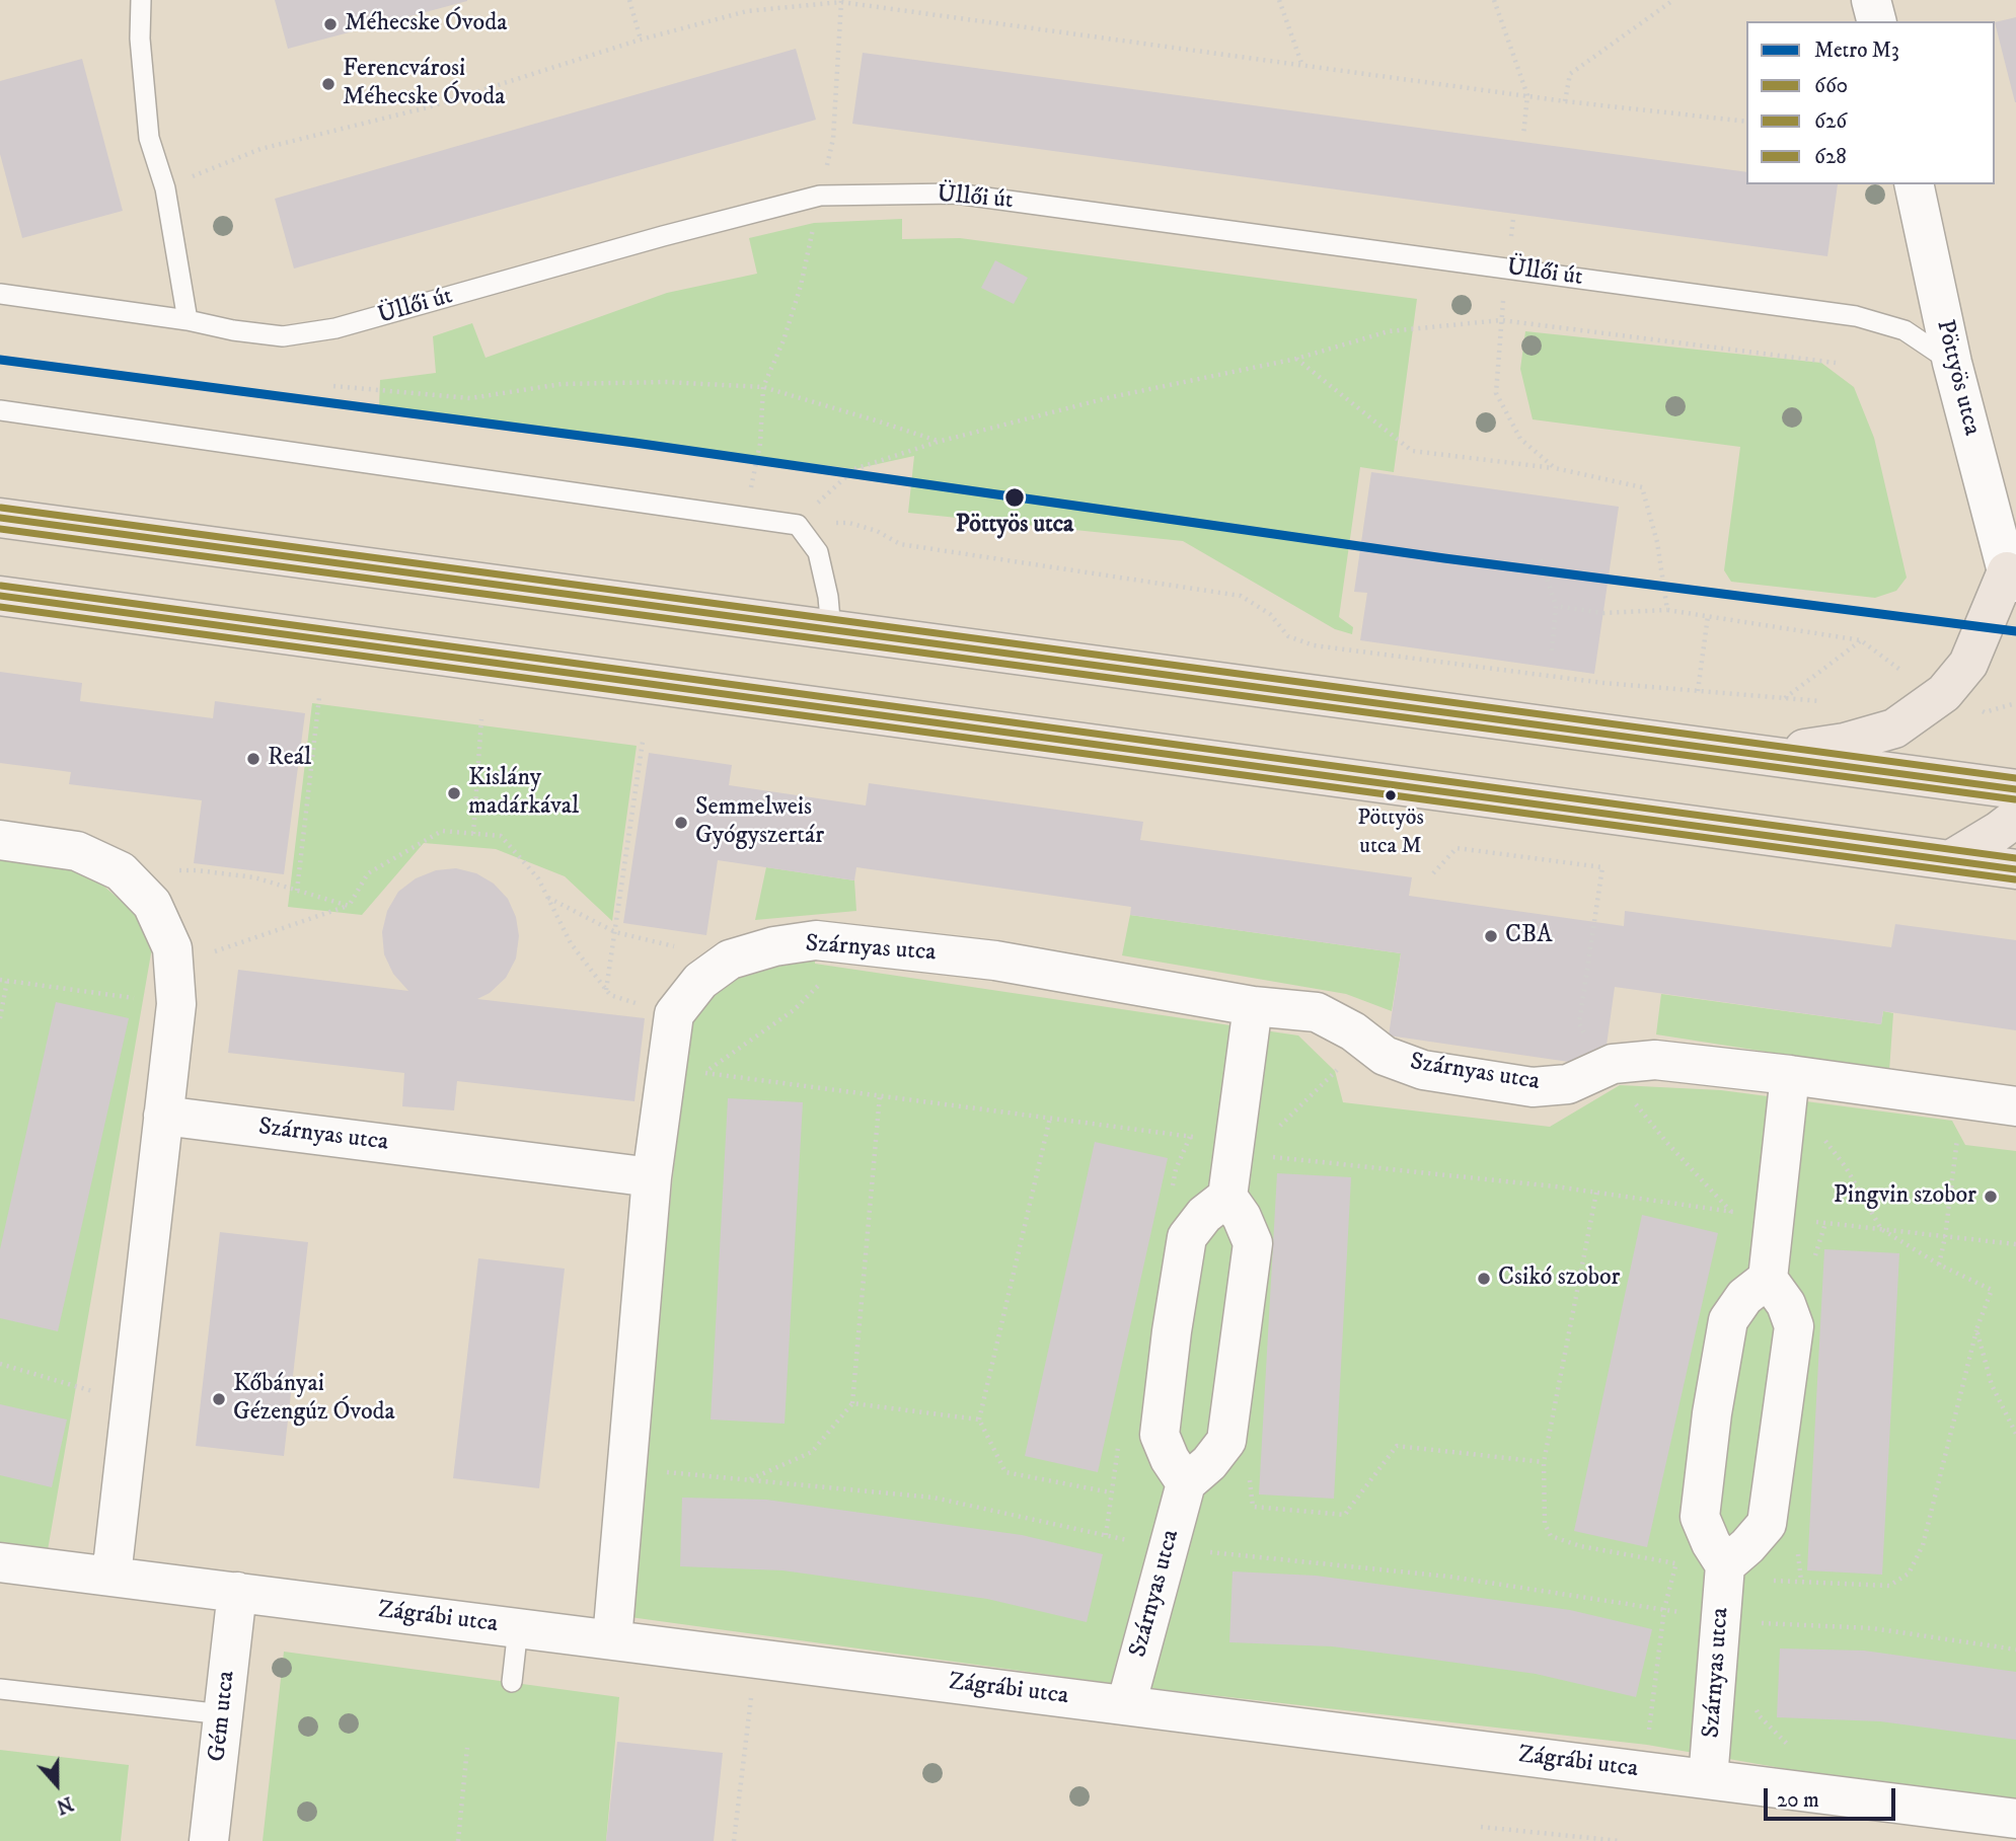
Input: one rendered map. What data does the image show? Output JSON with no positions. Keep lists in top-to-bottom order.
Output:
{
  "streets": {
    "street": [
      "Pöttyös utca",
      "Szárnyas utca",
      "Zágrábi utca",
      "Gém utca"
    ],
    "lane": ["Üllői út"]
  },
  "crossings": [
    ["Üllői út", "Pöttyös utca"],
    ["Szárnyas utca", "Zágrábi utca"],
    ["Zágrábi utca", "Gém utca"]
  ],
  "places": [
    "Méhecske Óvoda",
    "Ferencvárosi Méhecske Óvoda",
    "Pöttyös utca",
    "Reál",
    "Kislány madárkával",
    "Pöttyös utca M",
    "Semmelweis Gyógyszertár",
    "CBA",
    "Pingvin szobor",
    "Csikó szobor",
    "Kőbányai Gézengúz Óvoda"
  ],
  "lines": [
    "metro line M3",
    "transit line 628",
    "transit line 660",
    "transit line 626"
  ],
  "legend": [
    "Metro M3",
    "660",
    "626",
    "628"
  ],
  "scale_bar": "20 m",
  "north": "bottom"
}
